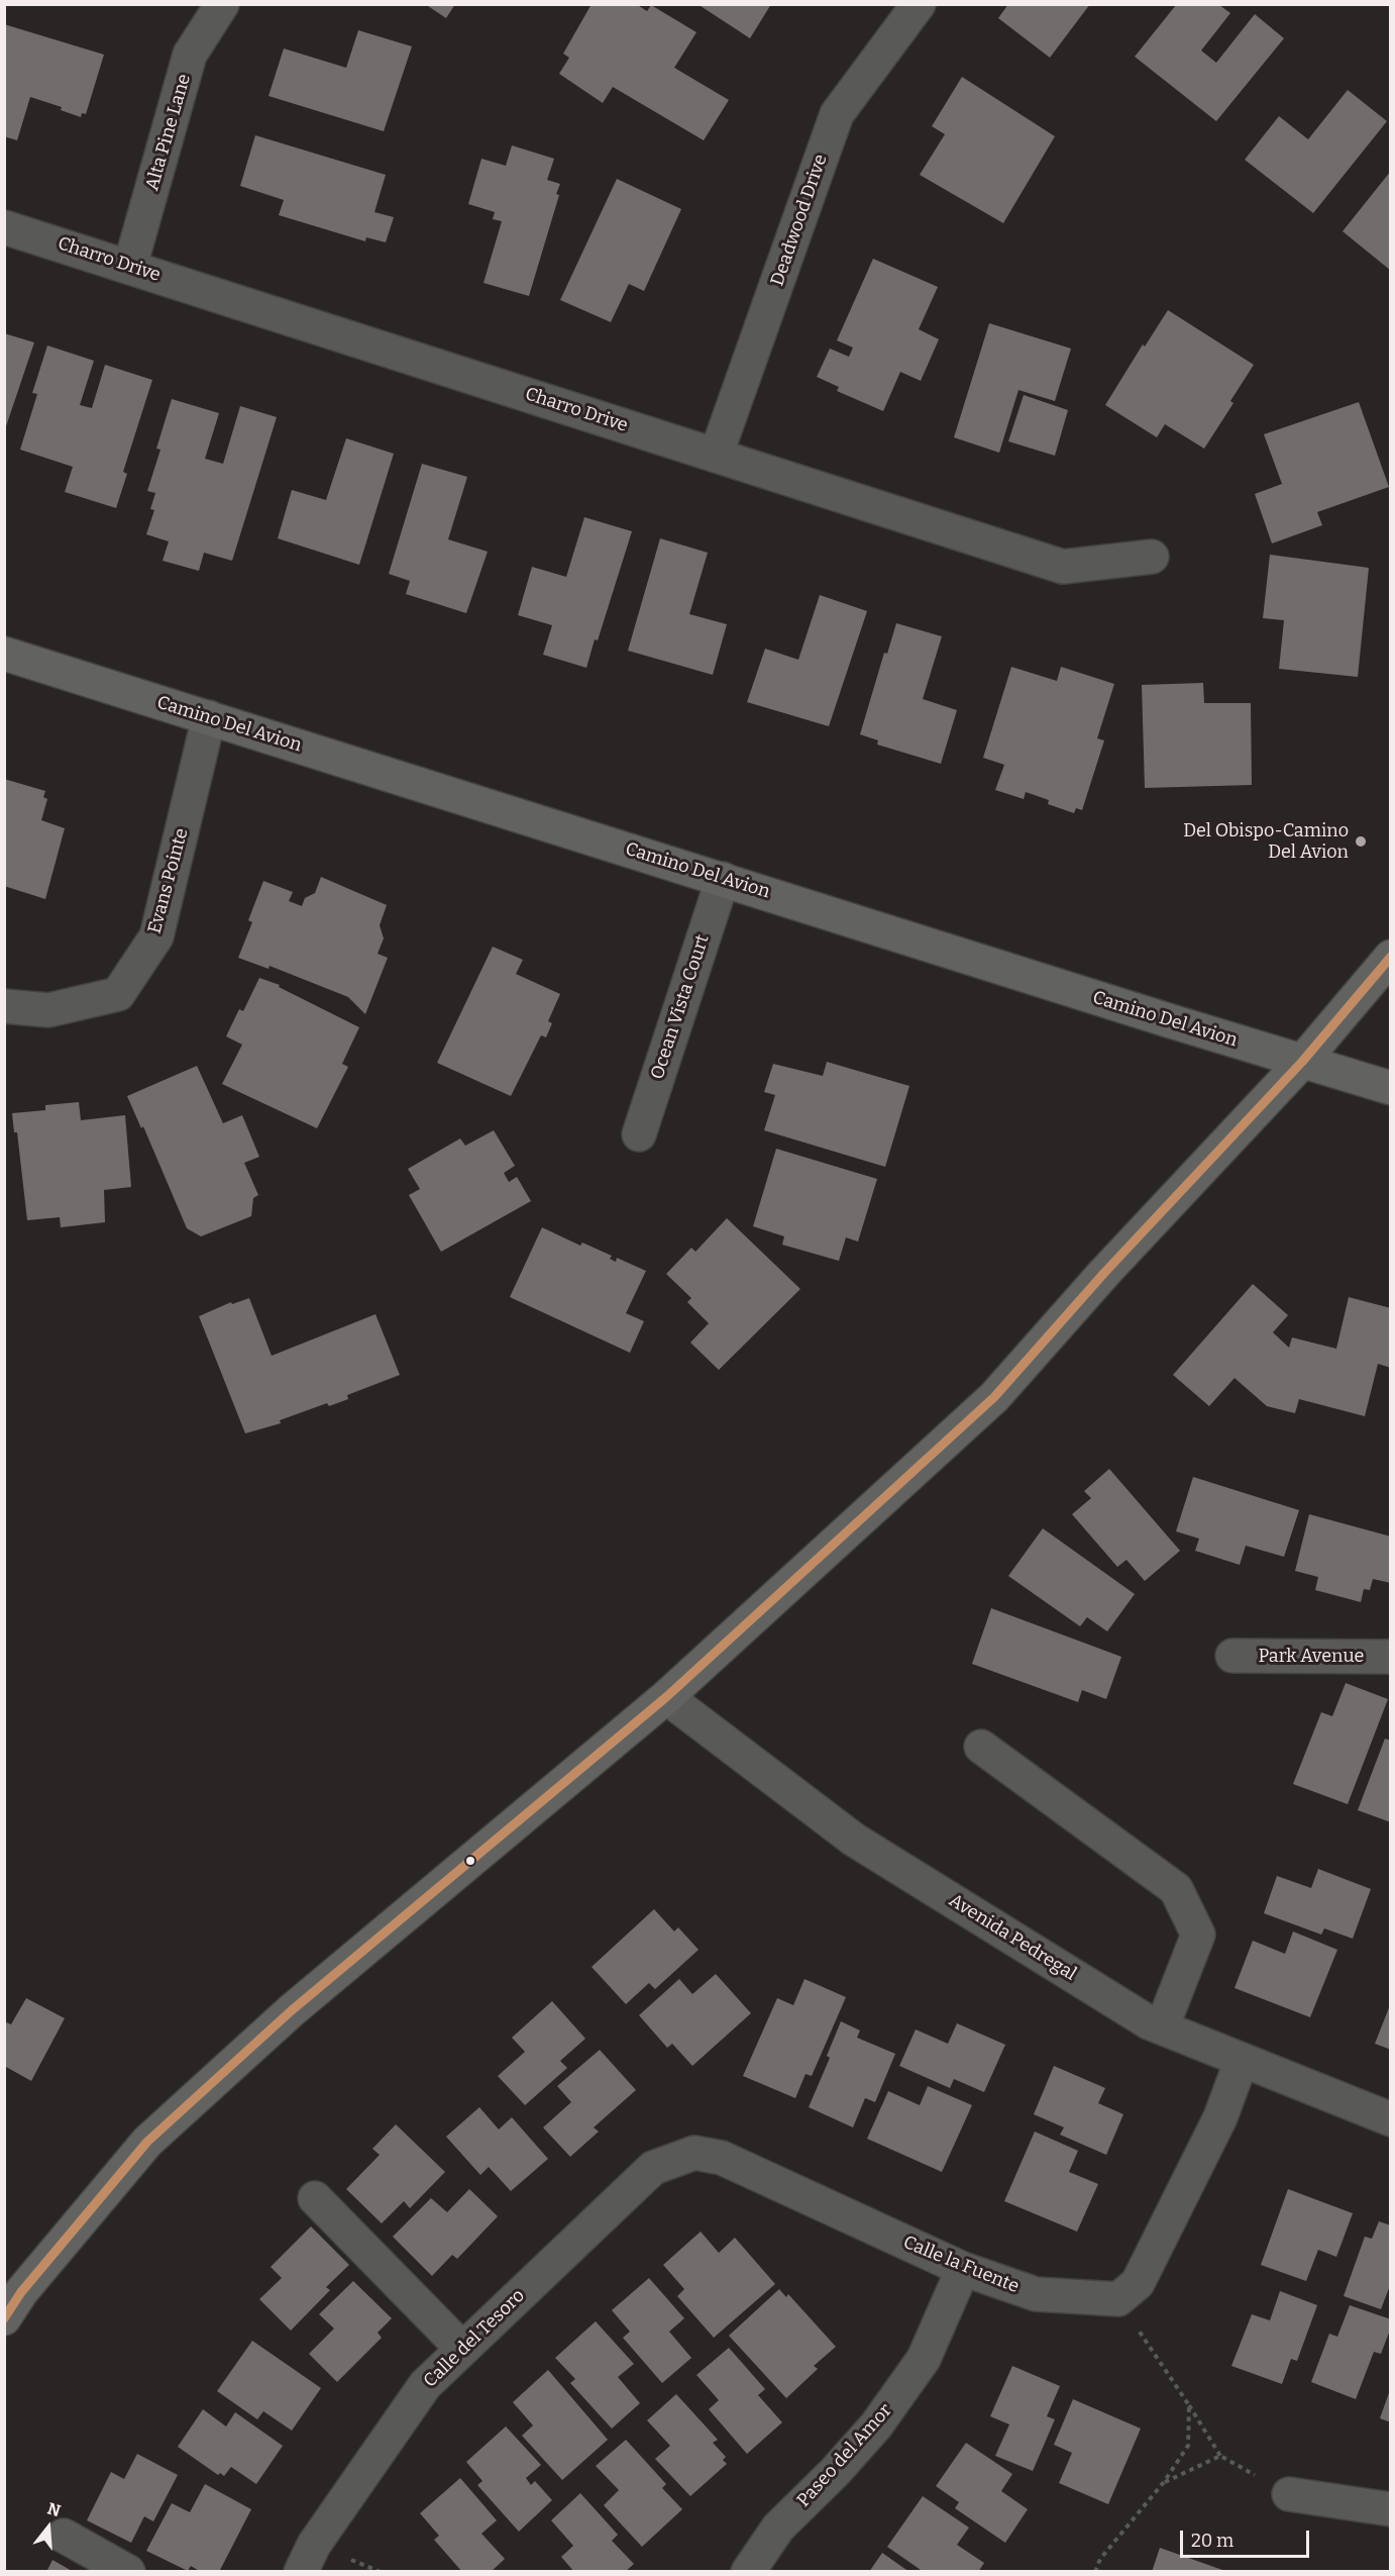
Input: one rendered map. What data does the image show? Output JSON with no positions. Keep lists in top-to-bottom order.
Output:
{
  "streets": {
    "main road": ["Camino Del Avion"],
    "street": [
      "Alta Pine Lane",
      "Deadwood Drive",
      "Charro Drive",
      "Evans Pointe",
      "Ocean Vista Court",
      "Park Avenue",
      "Avenida Pedregal",
      "Calle la Fuente",
      "Calle del Tesoro",
      "Paseo del Amor"
    ]
  },
  "crossings": [
    ["Alta Pine Lane", "Charro Drive"],
    ["Deadwood Drive", "Charro Drive"],
    ["Camino Del Avion", "Evans Pointe"],
    ["Camino Del Avion", "Ocean Vista Court"],
    ["Calle la Fuente", "Calle del Tesoro"],
    ["Calle la Fuente", "Paseo del Amor"]
  ],
  "places": ["Del Obispo-Camino Del Avion"],
  "scale_bar": "20 m",
  "north": "top"
}
